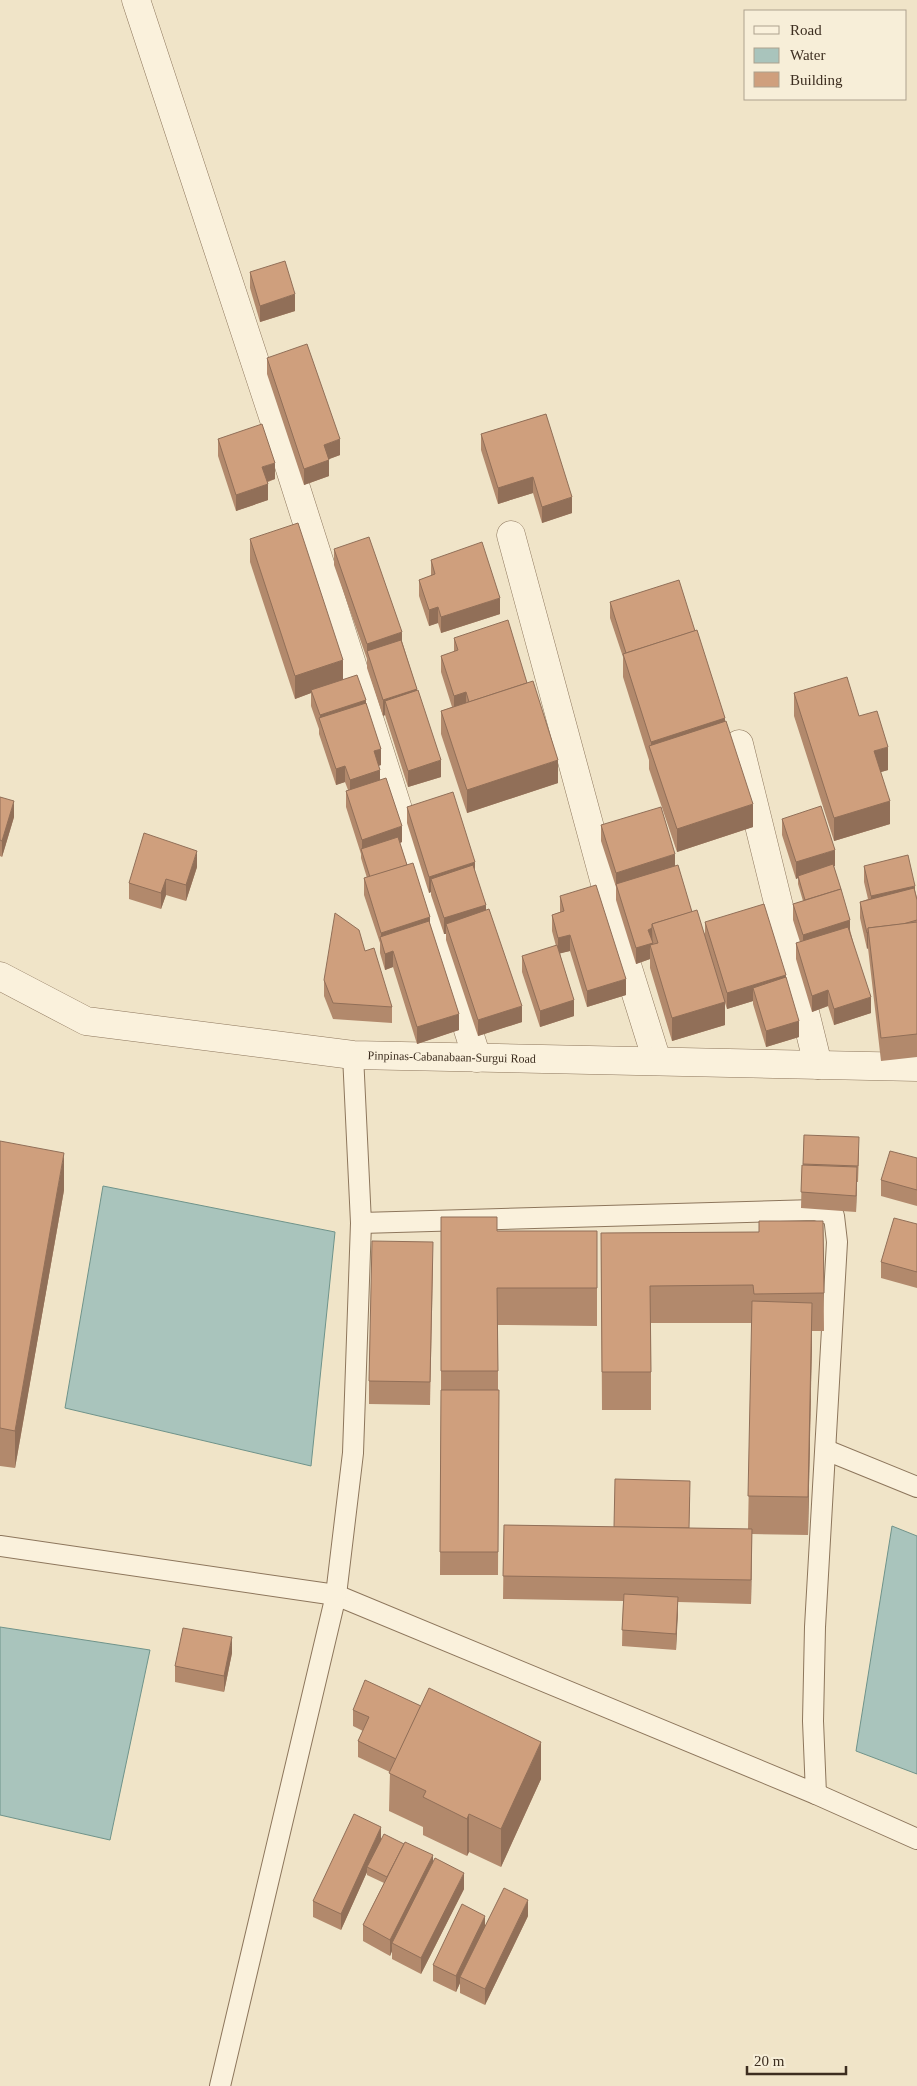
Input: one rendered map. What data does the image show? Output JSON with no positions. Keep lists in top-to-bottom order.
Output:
{
  "streets": {
    "street": ["Pinpinas-Cabanabaan-Surgui Road"]
  },
  "legend": ["Road", "Water", "Building"],
  "scale_bar": "20 m"
}
